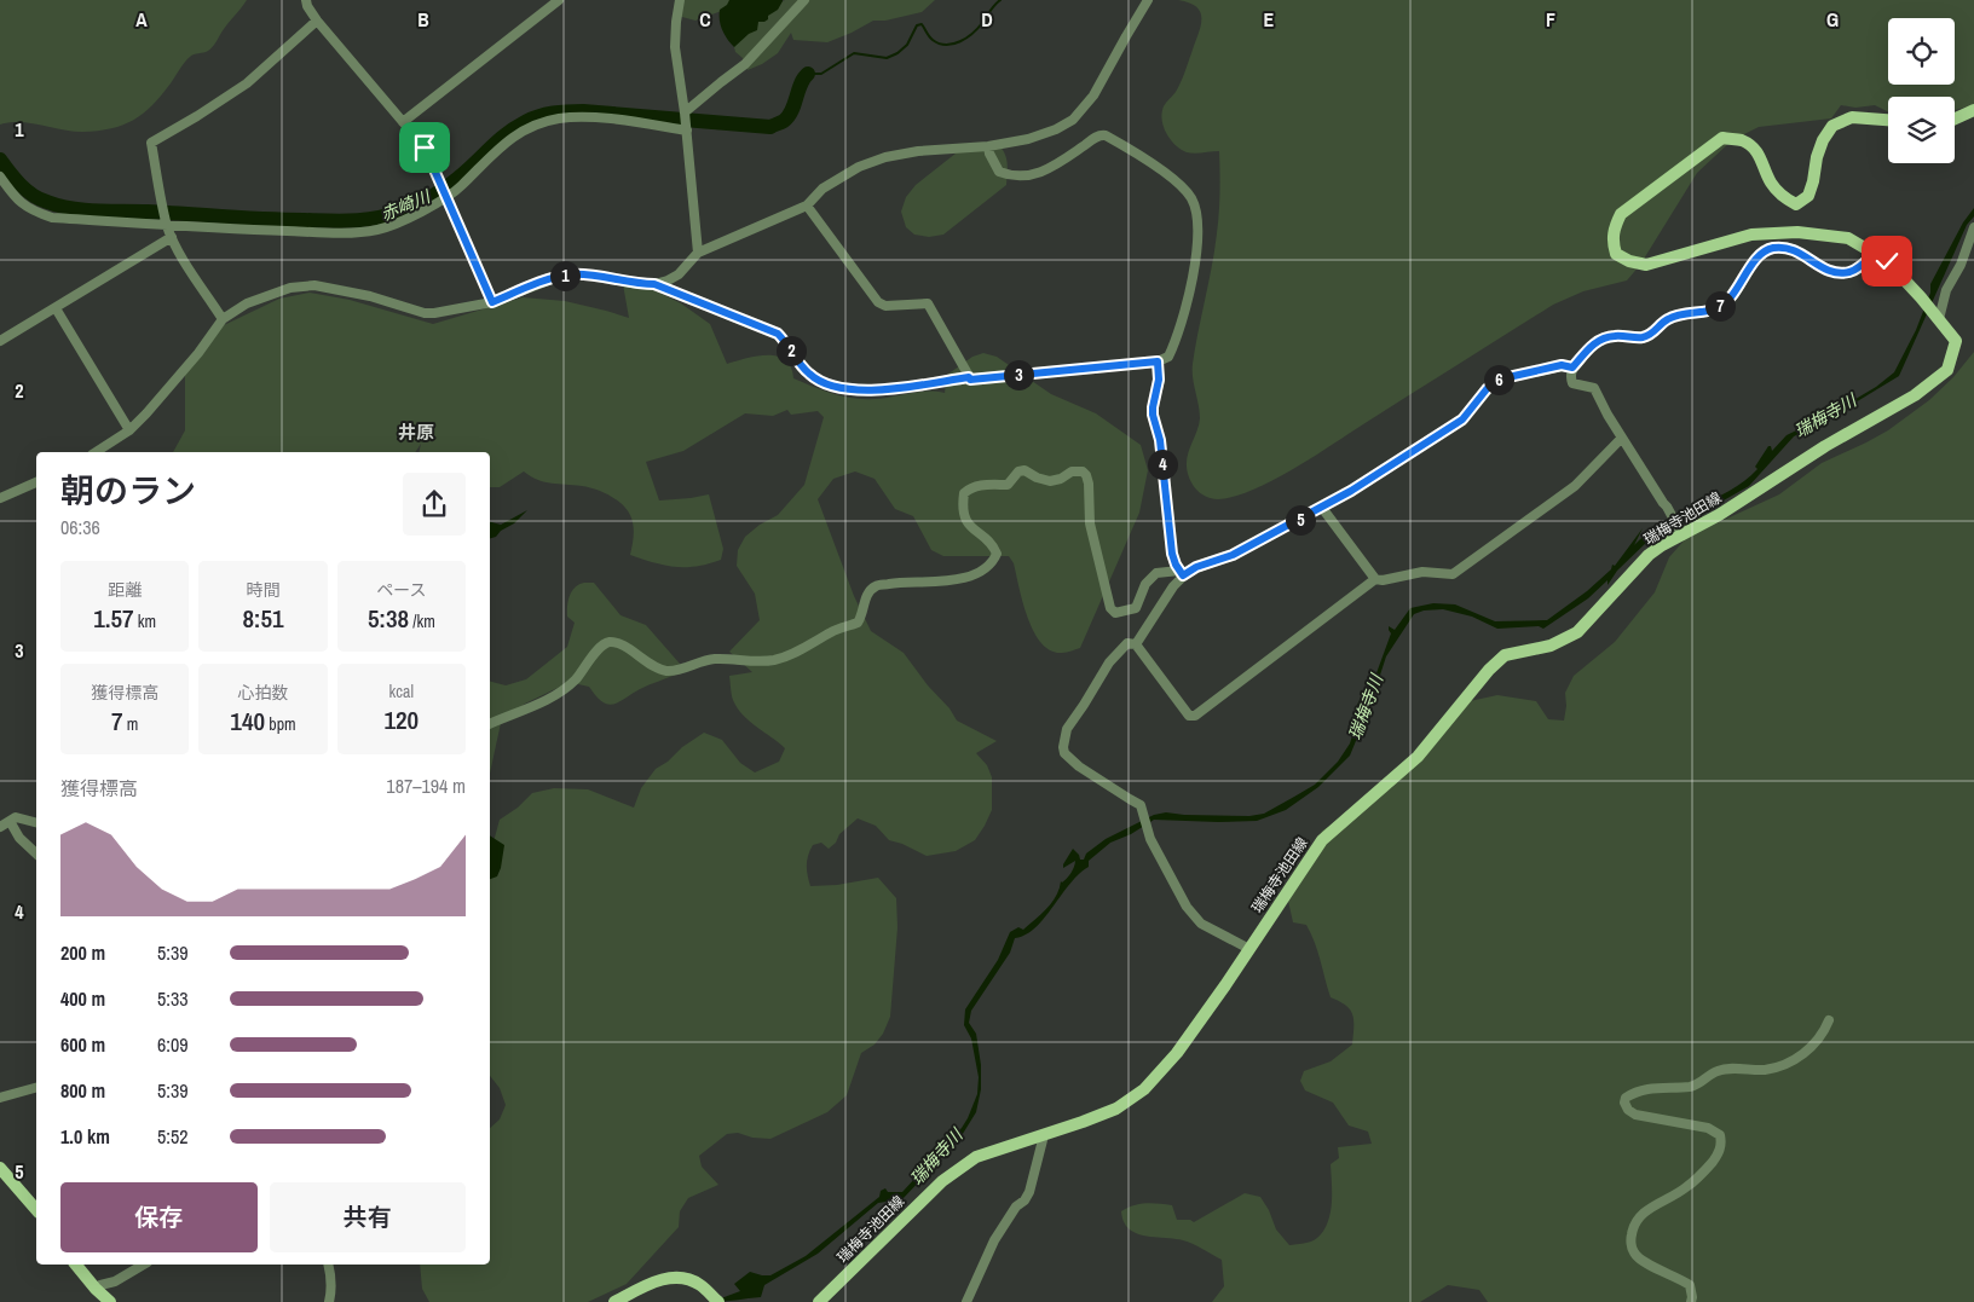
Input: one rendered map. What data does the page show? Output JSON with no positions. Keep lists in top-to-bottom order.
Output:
{
  "streets": {
    "main road": ["瑞梅寺池田線"]
  },
  "districts": ["井原"],
  "water": ["赤崎川", "瑞梅寺川"],
  "page": {
    "pins": [
      "1",
      "7",
      "2",
      "3",
      "6",
      "4",
      "5"
    ],
    "heading": ["朝のラン", "06:36"],
    "stats": [
      ["距離", "1.57 km"],
      ["時間", "8:51"],
      ["ペース", "5:38 /km"],
      ["獲得標高", "7 m"],
      ["心拍数", "140 bpm"],
      ["kcal", "120"]
    ],
    "chart": ["獲得標高", "187–194 m"],
    "list": [
      {
        "name": "200 m",
        "note": "5:39"
      },
      {
        "name": "400 m",
        "note": "5:33"
      },
      {
        "name": "600 m",
        "note": "6:09"
      },
      {
        "name": "800 m",
        "note": "5:39"
      },
      {
        "name": "1.0 km",
        "note": "5:52"
      }
    ],
    "buttons": ["保存", "共有"]
  },
  "grid": {
    "columns": [
      "A",
      "B",
      "C",
      "D",
      "E",
      "F",
      "G"
    ],
    "rows": [
      "1",
      "2",
      "3",
      "4",
      "5"
    ]
  }
}
